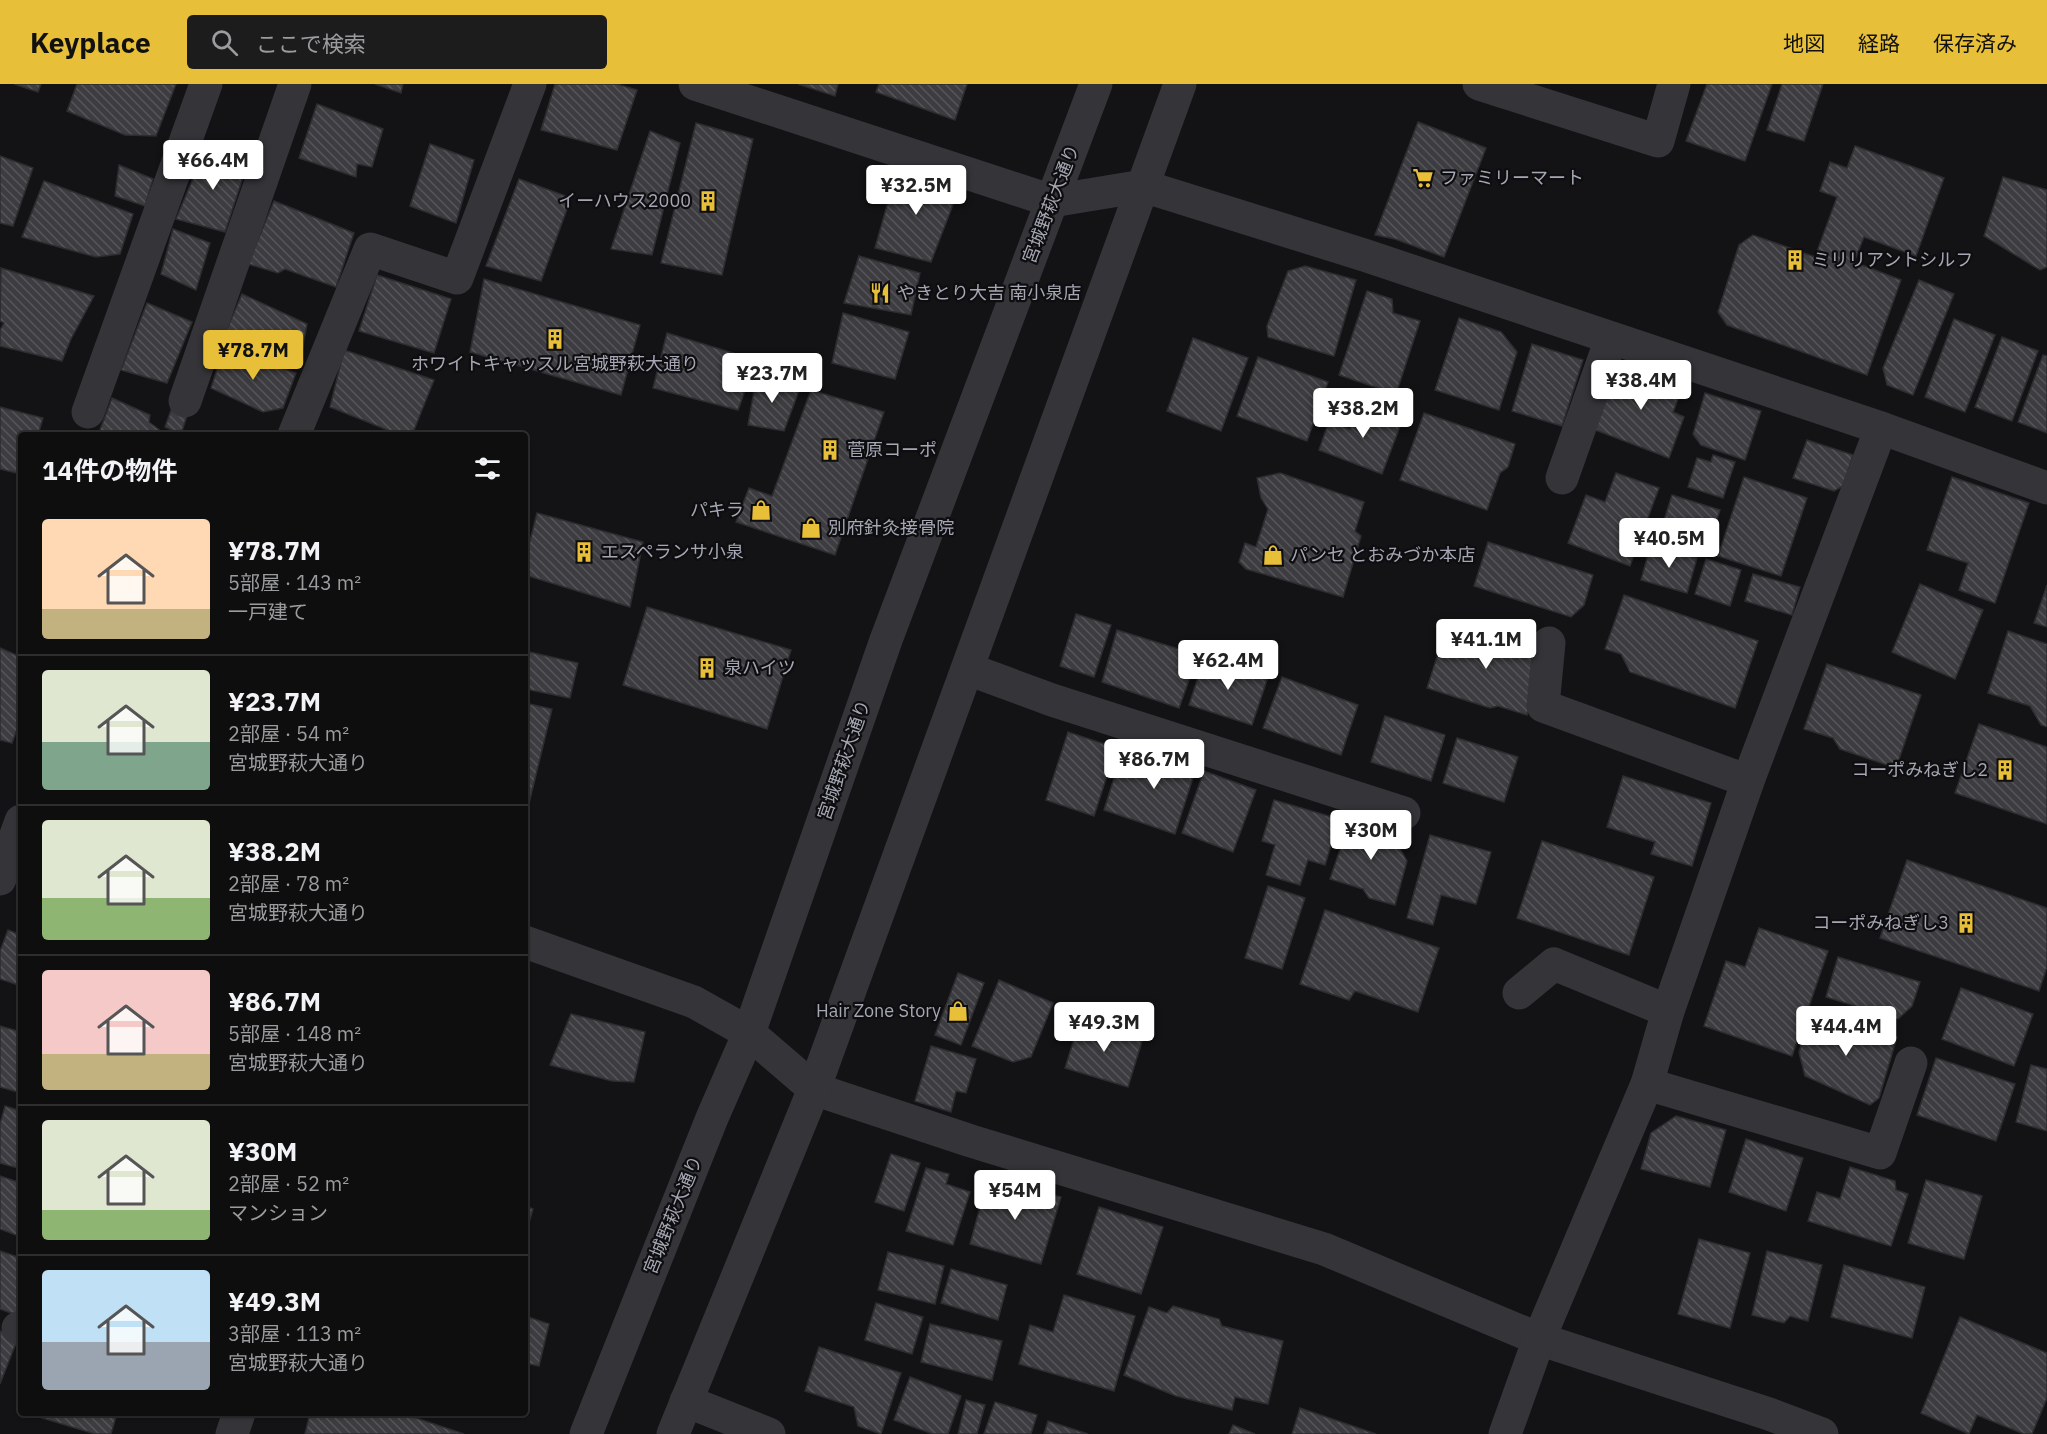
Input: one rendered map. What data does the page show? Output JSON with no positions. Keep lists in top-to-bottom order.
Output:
{
  "streets": {
    "street": ["宮城野萩大通り"]
  },
  "places": {
    "supermarket": ["ファミリーマート"],
    "building": [
      "イーハウス2000",
      "ミリリアントシルフ",
      "ホワイトキャッスル宮城野萩大通り",
      "菅原コーポ",
      "エスペランサ小泉",
      "泉ハイツ",
      "コーポみねぎし2",
      "コーポみねぎし3"
    ],
    "restaurant": ["やきとり大吉 南小泉店"],
    "shop": [
      "パキラ",
      "別府針灸接骨院",
      "パンセ とおみづか本店",
      "Hair Zone Story"
    ]
  },
  "page": {
    "header": "Keyplace",
    "search": "ここで検索",
    "nav": ["地図", "経路", "保存済み"],
    "price": [
      "¥66.4M",
      "¥32.5M",
      "¥78.7M",
      "¥23.7M",
      "¥38.4M",
      "¥38.2M",
      "¥40.5M",
      "¥41.1M",
      "¥62.4M",
      "¥86.7M",
      "¥30M",
      "¥49.3M",
      "¥44.4M",
      "¥54M"
    ],
    "heading": "14件の物件",
    "list": [
      {
        "name": "¥78.7M",
        "note": "5部屋 · 143 m² · 一戸建て"
      },
      {
        "name": "¥23.7M",
        "note": "2部屋 · 54 m² · 宮城野萩大通り"
      },
      {
        "name": "¥38.2M",
        "note": "2部屋 · 78 m² · 宮城野萩大通り"
      },
      {
        "name": "¥86.7M",
        "note": "5部屋 · 148 m² · 宮城野萩大通り"
      },
      {
        "name": "¥30M",
        "note": "2部屋 · 52 m² · マンション"
      },
      {
        "name": "¥49.3M",
        "note": "3部屋 · 113 m² · 宮城野萩大通り"
      }
    ]
  }
}
